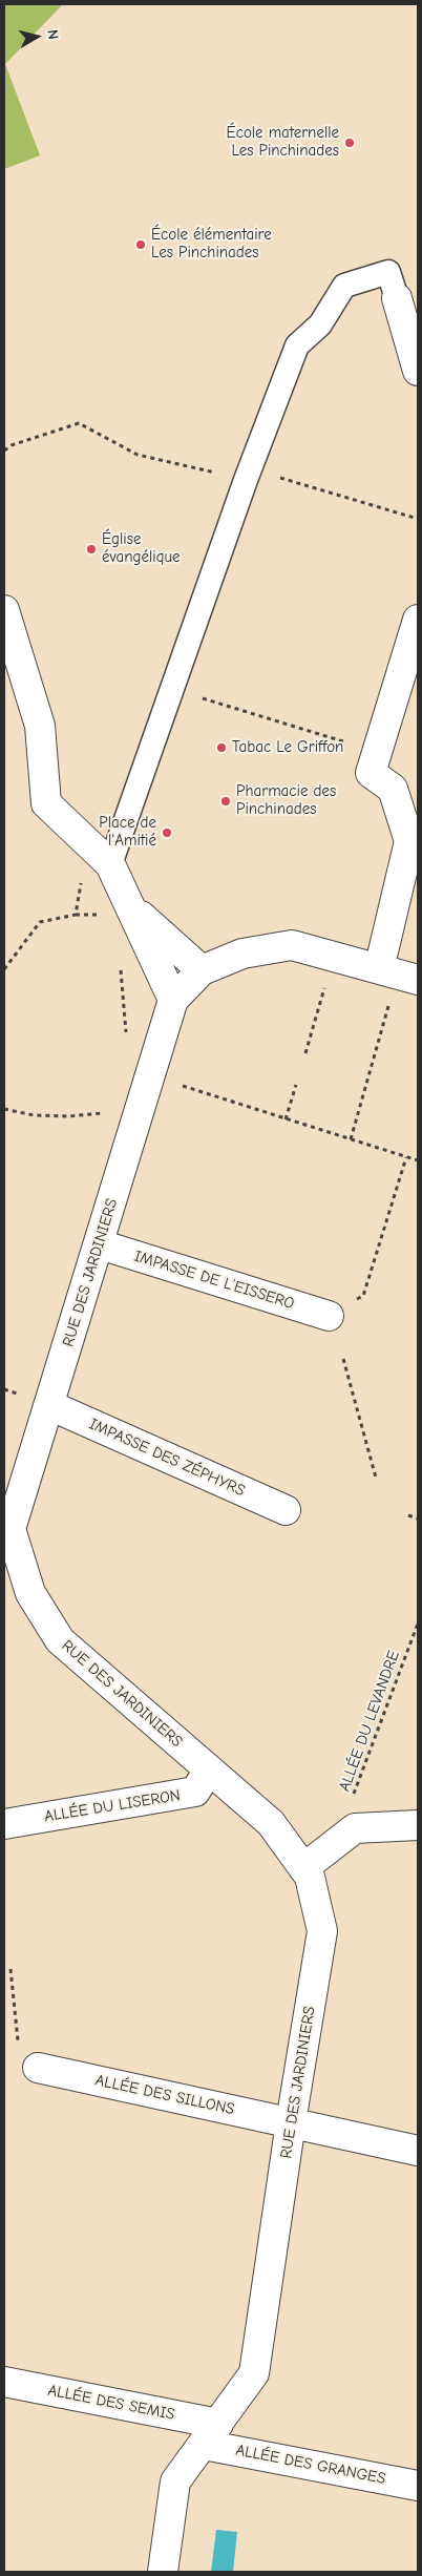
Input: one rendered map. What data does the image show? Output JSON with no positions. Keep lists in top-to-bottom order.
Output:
{
  "streets": {
    "street": [
      "RUE DES JARDINIERS",
      "IMPASSE DE L’EISSERO",
      "IMPASSE DES ZÉPHYRS",
      "ALLÉE DU LISERON",
      "ALLÉE DES SILLONS",
      "ALLÉE DES SEMIS",
      "ALLÉE DES GRANGES"
    ],
    "path": ["ALLÉE DU LEVANDRE"]
  },
  "crossings": [
    ["RUE DES JARDINIERS", "IMPASSE DE L’EISSERO"],
    ["RUE DES JARDINIERS", "IMPASSE DES ZÉPHYRS"],
    ["RUE DES JARDINIERS", "ALLÉE DU LISERON"],
    ["RUE DES JARDINIERS", "ALLÉE DES SILLONS"],
    ["RUE DES JARDINIERS", "ALLÉE DES SEMIS"],
    ["RUE DES JARDINIERS", "ALLÉE DES GRANGES"],
    ["ALLÉE DES SEMIS", "ALLÉE DES GRANGES"]
  ],
  "places": [
    "École maternelle Les Pinchinades",
    "École élémentaire Les Pinchinades",
    "Église évangélique",
    "Tabac Le Griffon",
    "Pharmacie des Pinchinades",
    "Place de l'Amitié"
  ],
  "north": "right"
}
